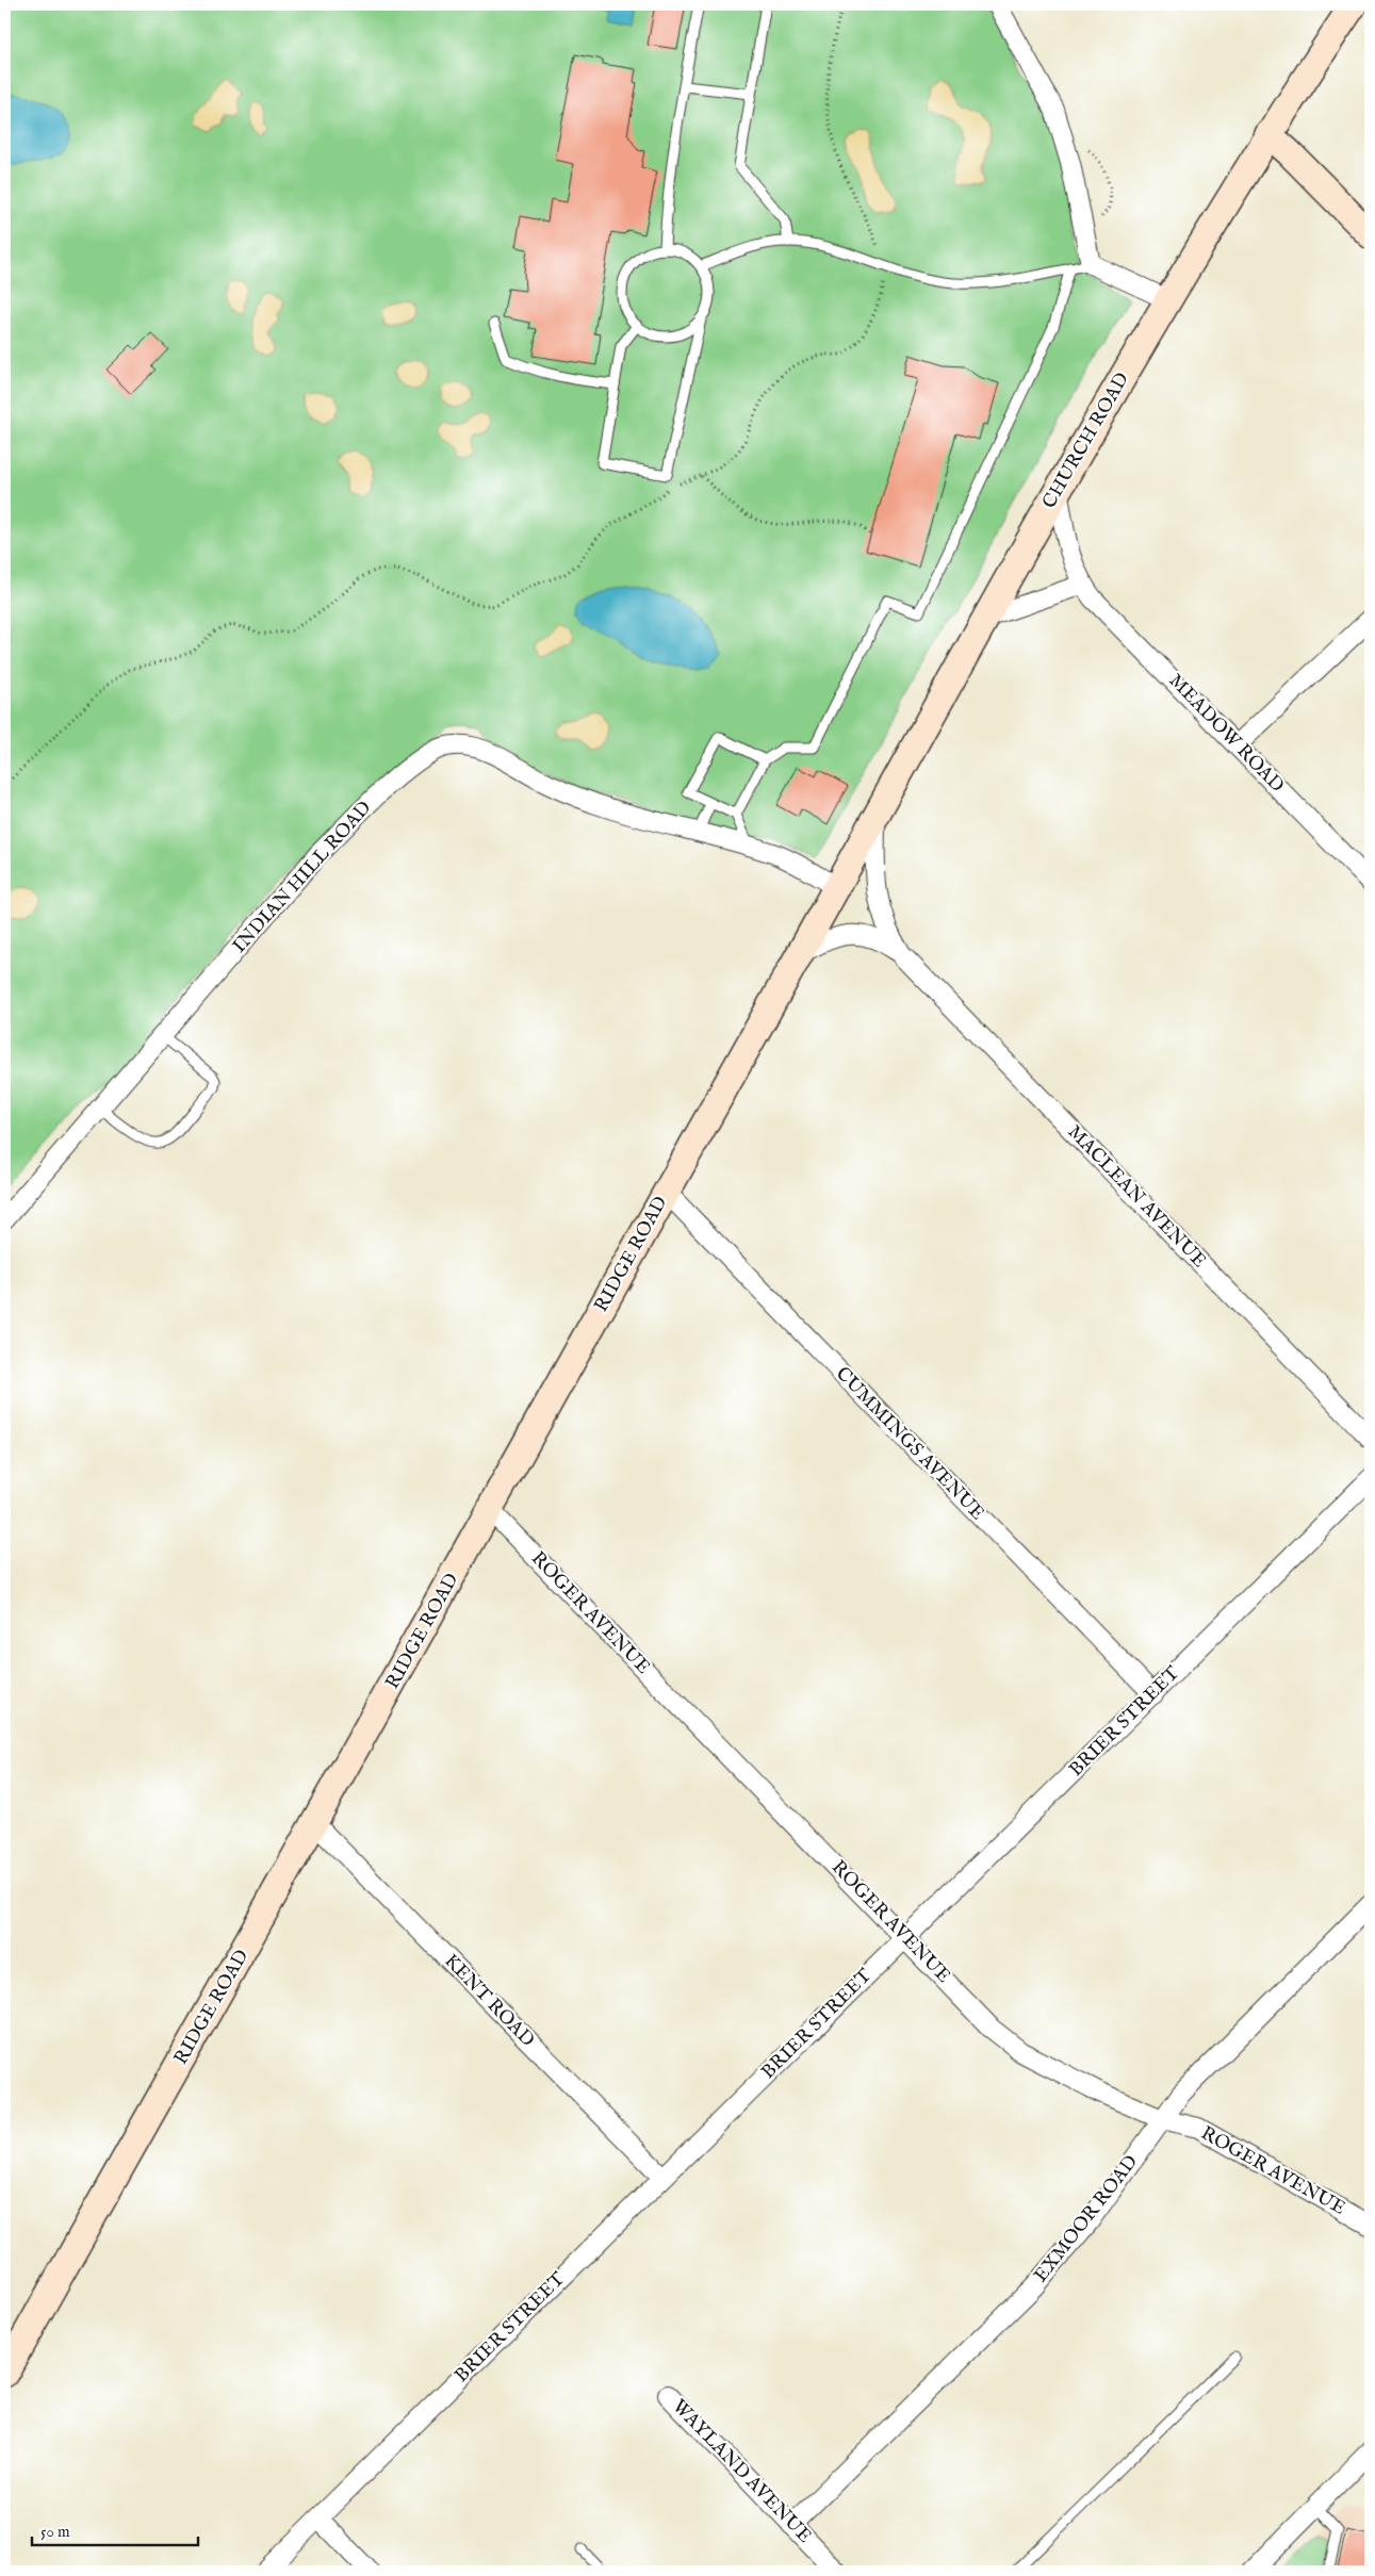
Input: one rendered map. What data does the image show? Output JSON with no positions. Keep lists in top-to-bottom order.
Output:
{
  "streets": {
    "street": [
      "CHURCH ROAD",
      "MEADOW ROAD",
      "INDIAN HILL ROAD",
      "MACLEAN AVENUE",
      "RIDGE ROAD",
      "CUMMINGS AVENUE",
      "ROGER AVENUE",
      "BRIER STREET",
      "KENT ROAD",
      "EXMOOR ROAD",
      "WAYLAND AVENUE"
    ]
  },
  "crossings": [
    ["CHURCH ROAD", "MEADOW ROAD"],
    ["CHURCH ROAD", "INDIAN HILL ROAD"],
    ["CHURCH ROAD", "MACLEAN AVENUE"],
    ["CHURCH ROAD", "RIDGE ROAD"],
    ["INDIAN HILL ROAD", "RIDGE ROAD"],
    ["MACLEAN AVENUE", "RIDGE ROAD"],
    ["RIDGE ROAD", "CUMMINGS AVENUE"],
    ["RIDGE ROAD", "ROGER AVENUE"],
    ["RIDGE ROAD", "KENT ROAD"],
    ["CUMMINGS AVENUE", "BRIER STREET"],
    ["ROGER AVENUE", "BRIER STREET"],
    ["ROGER AVENUE", "EXMOOR ROAD"],
    ["BRIER STREET", "KENT ROAD"],
    ["EXMOOR ROAD", "WAYLAND AVENUE"]
  ],
  "scale_bar": "50 m"
}
